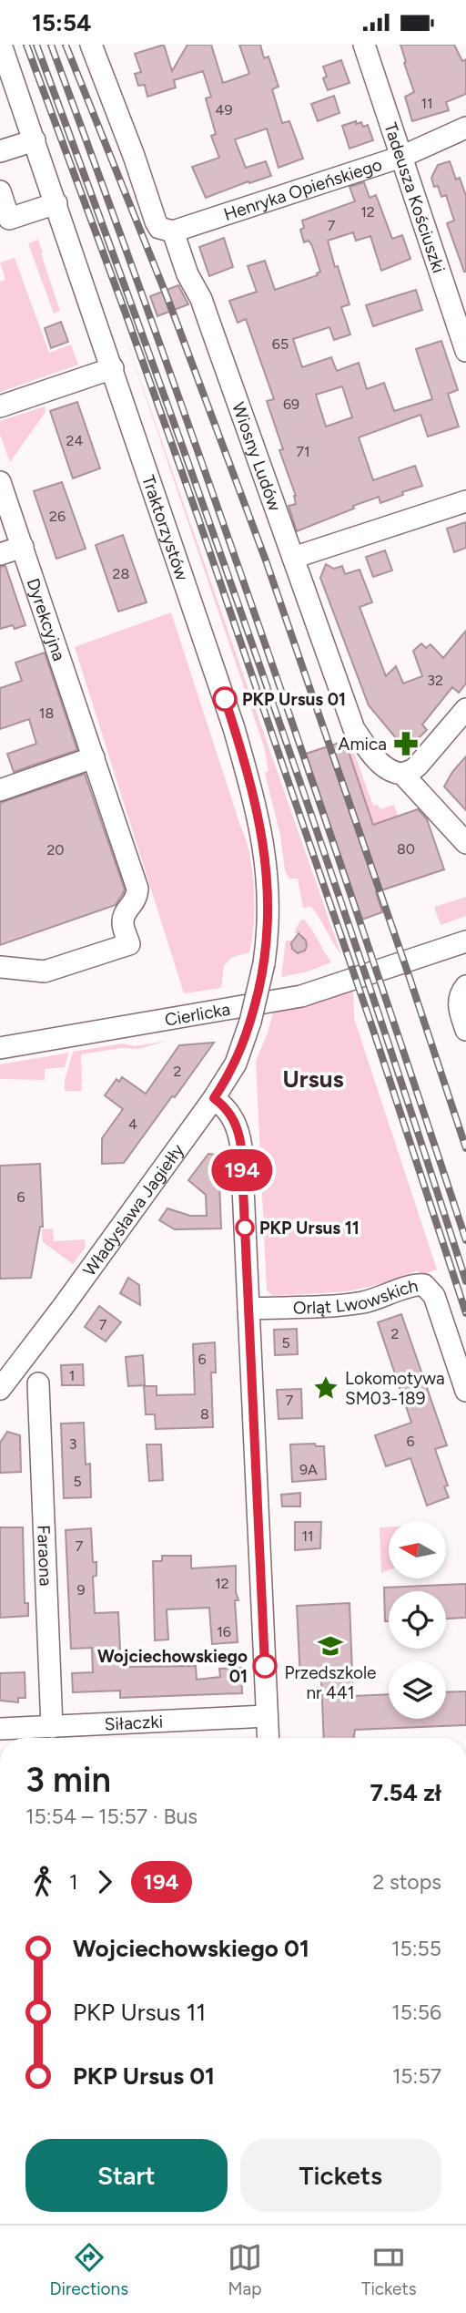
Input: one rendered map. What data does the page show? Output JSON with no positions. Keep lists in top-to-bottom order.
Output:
{
  "streets": {
    "street": [
      "Henryka Opieńskiego",
      "Tadeusza Kościuszki",
      "Wiosny Ludów",
      "Traktorzystów",
      "Dyrekcyjna",
      "Cierlicka",
      "Władysława Jagiełły",
      "Orląt Lwowskich",
      "Faraona",
      "Siłaczki"
    ]
  },
  "crossings": [
    ["Henryka Opieńskiego", "Tadeusza Kościuszki"],
    ["Henryka Opieńskiego", "Wiosny Ludów"],
    ["Traktorzystów", "Władysława Jagiełły"],
    ["Faraona", "Siłaczki"]
  ],
  "districts": ["Ursus"],
  "places": {
    "other": ["PKP Ursus 01", "PKP Ursus 11", "Wojciechowskiego 01"],
    "pharmacy": ["Amica"],
    "place": ["Lokomotywa SM03-189"],
    "school or university": ["Przedszkole nr 441"]
  },
  "lines": ["bus line 194"],
  "house_numbers": [
    "11",
    "49",
    "12",
    "7",
    "65",
    "69",
    "24",
    "71",
    "26",
    "28",
    "32",
    "18",
    "80",
    "20",
    "2",
    "4",
    "6",
    "7",
    "2",
    "5",
    "6",
    "1",
    "7",
    "8",
    "6",
    "3",
    "9A",
    "5",
    "11",
    "7",
    "12",
    "9",
    "16"
  ],
  "north": "left",
  "page": {
    "status": "15:54",
    "on_map": "194",
    "heading": ["3 min", "15:54 – 15:57 · Bus", "7.54 zł"],
    "legs": ["1", "194", "2 stops"],
    "list": [
      {
        "name": "Wojciechowskiego 01",
        "value": "15:55"
      },
      {
        "name": "PKP Ursus 11",
        "value": "15:56"
      },
      {
        "name": "PKP Ursus 01",
        "value": "15:57"
      }
    ],
    "buttons": ["Start", "Tickets"],
    "tabs": ["Directions", "Map", "Tickets"]
  }
}
